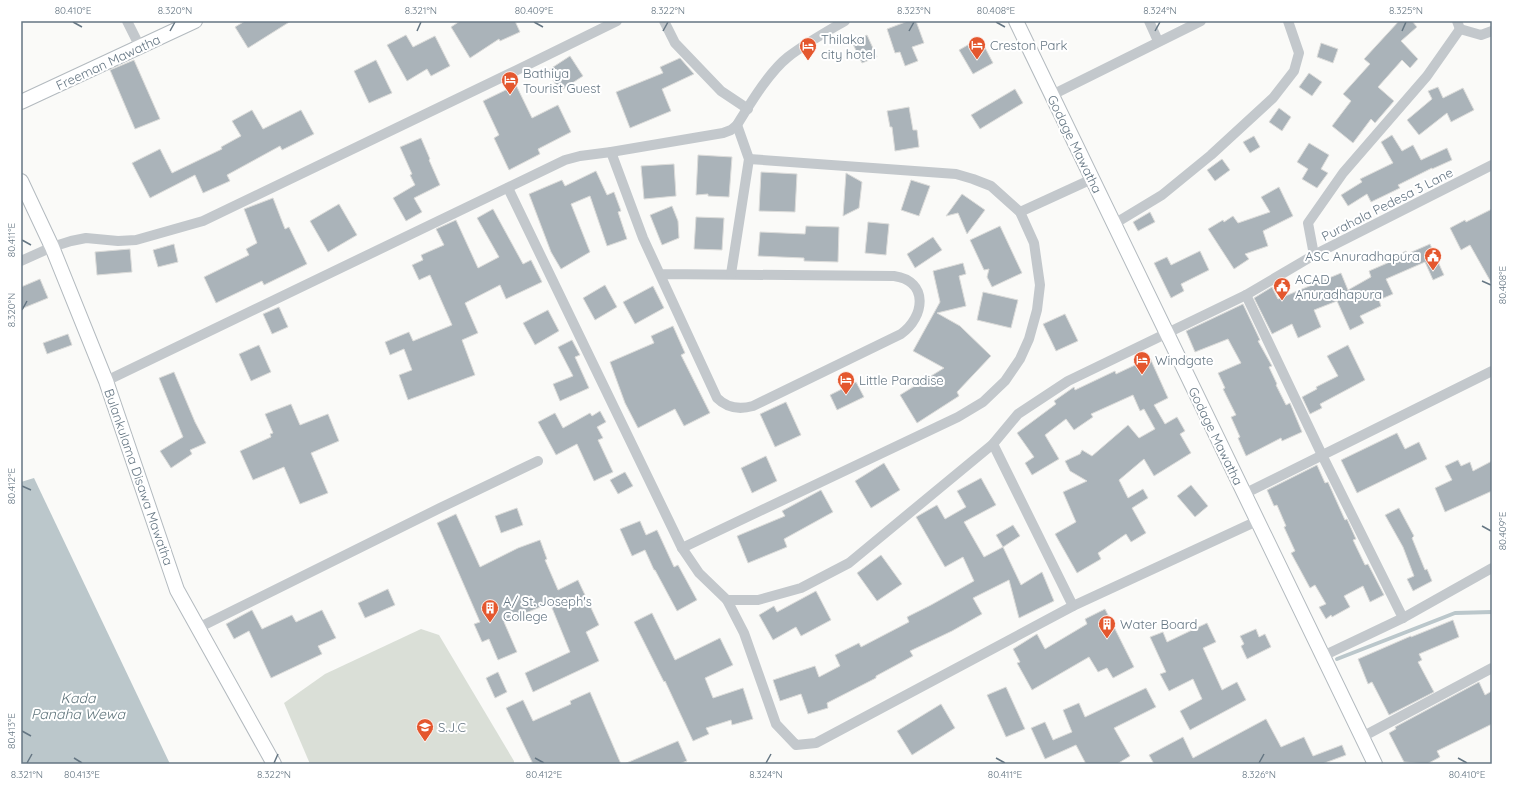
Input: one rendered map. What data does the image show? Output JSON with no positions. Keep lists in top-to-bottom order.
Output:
{
  "streets": {
    "street": [
      "Freeman Mawatha",
      "Godage Mawatha",
      "Purahala Pedesa 3 Lane",
      "Bulankulama Disawa Mawatha"
    ]
  },
  "crossings": [
    ["Godage Mawatha", "Purahala Pedesa 3 Lane"]
  ],
  "water": ["Kada Panaha Wewa"],
  "places": {
    "hotel": [
      "Creston Park",
      "Thilaka city hotel",
      "Bathiya Tourist Guest",
      "Windgate",
      "Little Paradise"
    ],
    "public building": ["ASC Anuradhapura", "ACAD Anuradhapura"],
    "building": ["A/ St. Joseph's College", "Water Board"],
    "school or university": ["S.J.C"]
  },
  "coordinates": [
    "80.410°E",
    "8.320°N",
    "8.321°N",
    "80.409°E",
    "8.322°N",
    "8.323°N",
    "80.408°E",
    "8.324°N",
    "8.325°N",
    "80.411°E",
    "80.412°E",
    "80.413°E",
    "8.326°N"
  ]
}
